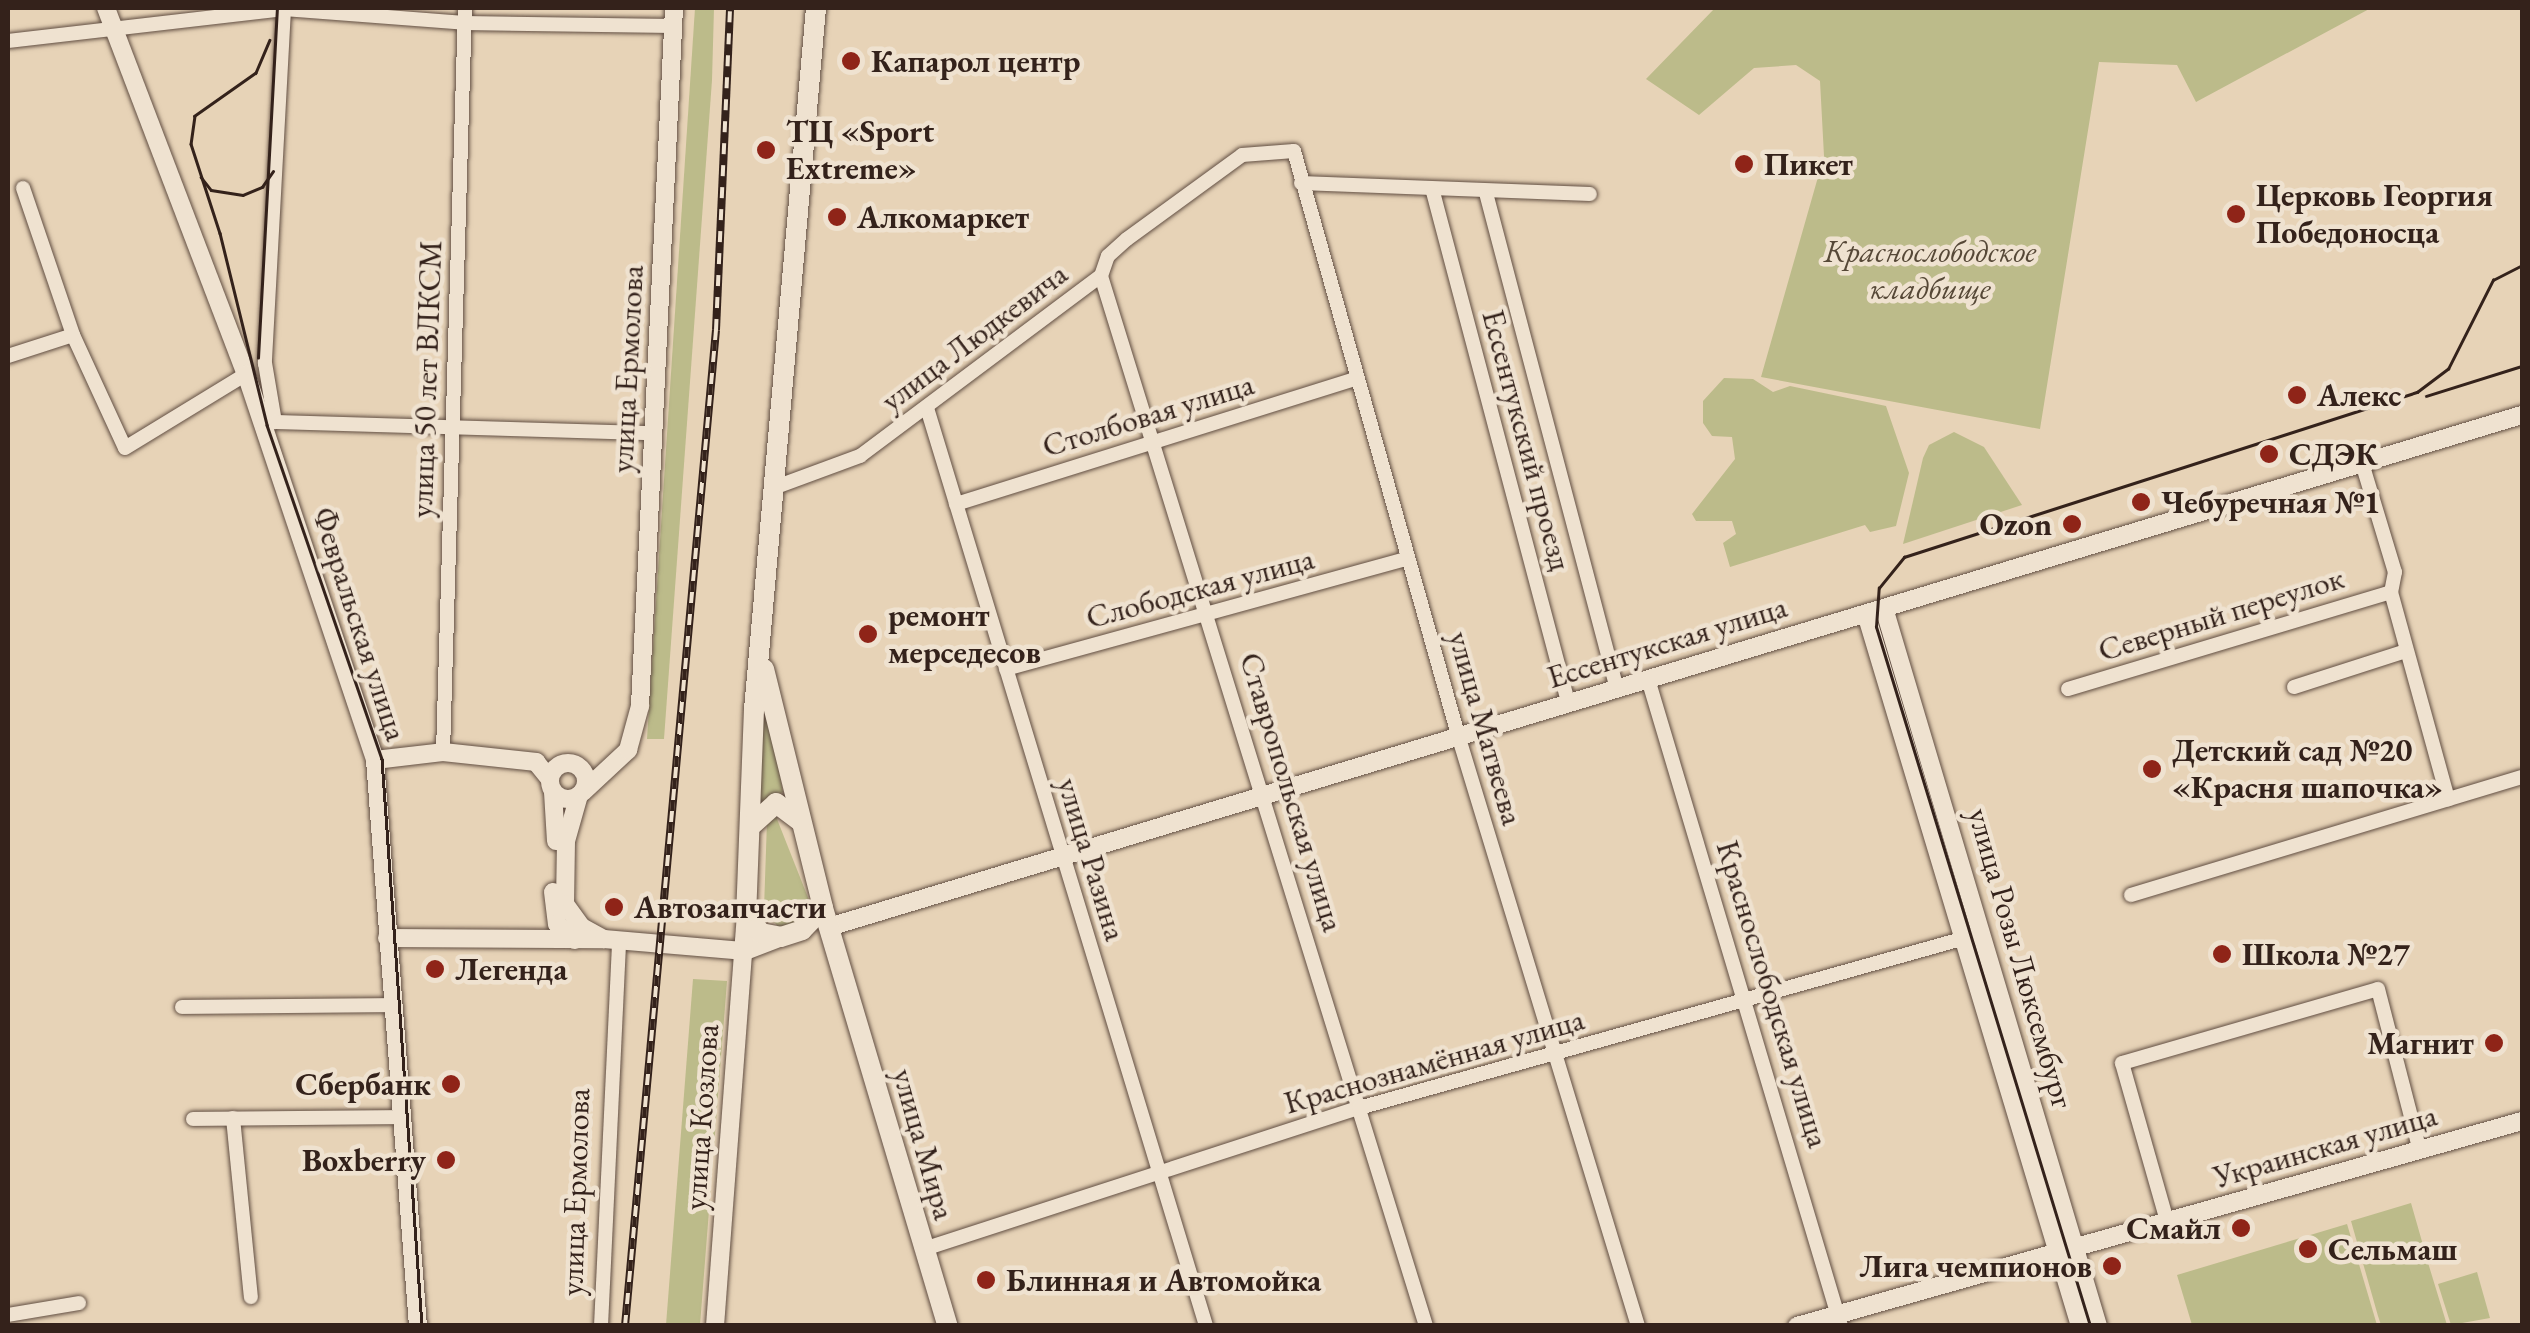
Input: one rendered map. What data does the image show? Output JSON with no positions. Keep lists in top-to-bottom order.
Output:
{
  "streets": {
    "main road": ["улица Мира"],
    "street": [
      "улица Людкевича",
      "улица Ермолова",
      "улица 50 лет ВЛКСМ",
      "Столбовая улица",
      "Ессентукский проезд",
      "Слободская улица",
      "Северный переулок",
      "Февральская улица",
      "Ессентукская улица",
      "улица Матвеева",
      "Ставропольская улица",
      "улица Разина",
      "улица Розы Люксембург",
      "Краснослободская улица",
      "Краснознамённая улица",
      "улица Козлова",
      "Украинская улица"
    ]
  },
  "crossings": [
    ["улица Людкевича", "улица Матвеева"],
    ["улица Людкевича", "Ставропольская улица"],
    ["улица Людкевича", "улица Разина"],
    ["Столбовая улица", "улица Матвеева"],
    ["Столбовая улица", "Ставропольская улица"],
    ["Столбовая улица", "улица Разина"],
    ["Ессентукский проезд", "Ессентукская улица"],
    ["Слободская улица", "улица Матвеева"],
    ["Слободская улица", "Ставропольская улица"],
    ["Слободская улица", "улица Разина"],
    ["Ессентукская улица", "улица Матвеева"],
    ["Ессентукская улица", "Ставропольская улица"],
    ["Ессентукская улица", "улица Разина"],
    ["Ессентукская улица", "улица Розы Люксембург"],
    ["Ессентукская улица", "Краснослободская улица"],
    ["Ессентукская улица", "улица Мира"],
    ["улица Матвеева", "Краснознамённая улица"],
    ["Ставропольская улица", "Краснознамённая улица"],
    ["улица Разина", "Краснознамённая улица"],
    ["улица Розы Люксембург", "Краснознамённая улица"],
    ["улица Розы Люксембург", "Украинская улица"],
    ["Краснослободская улица", "Краснознамённая улица"],
    ["Краснослободская улица", "Украинская улица"],
    ["Краснознамённая улица", "улица Мира"],
    ["улица Козлова", "улица Мира"]
  ],
  "parks": ["Краснослободское кладбище"],
  "places": [
    "Капарол центр",
    "ТЦ «Sport Extreme»",
    "Пикет",
    "Церковь Георгия Победоносца",
    "Алкомаркет",
    "Алекс",
    "СДЭК",
    "Чебуречная №1",
    "Ozon",
    "ремонт мерседесов",
    "Детский сад №20 «Красня шапочка»",
    "Автозапчасти",
    "Школа №27",
    "Легенда",
    "Магнит",
    "Сбербанк",
    "Boxberry",
    "Смайл",
    "Сельмаш",
    "Лига чемпионов",
    "Блинная и Автомойка"
  ]
}
